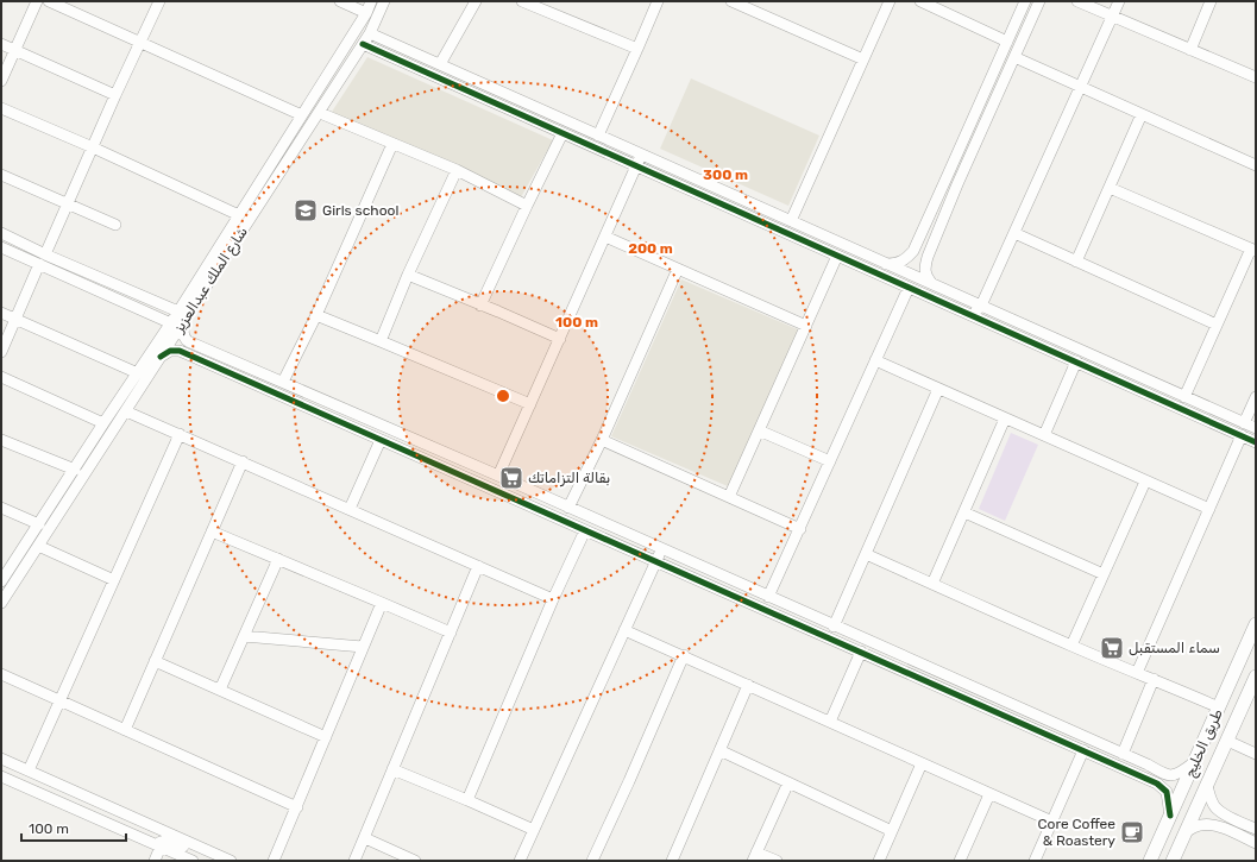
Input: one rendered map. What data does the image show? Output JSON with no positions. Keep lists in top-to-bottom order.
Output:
{
  "streets": {
    "main road": ["طريق الخليج"],
    "street": ["شارع الملك عبدالعزيز"]
  },
  "places": {
    "school or university": ["Girls school"],
    "supermarket": ["بقالة التزاماتك", "سماء المستقبل"],
    "cafe": ["Core Coffee & Roastery"]
  },
  "scale_bar": "100 m",
  "rings": ["300 m", "200 m", "100 m"]
}
